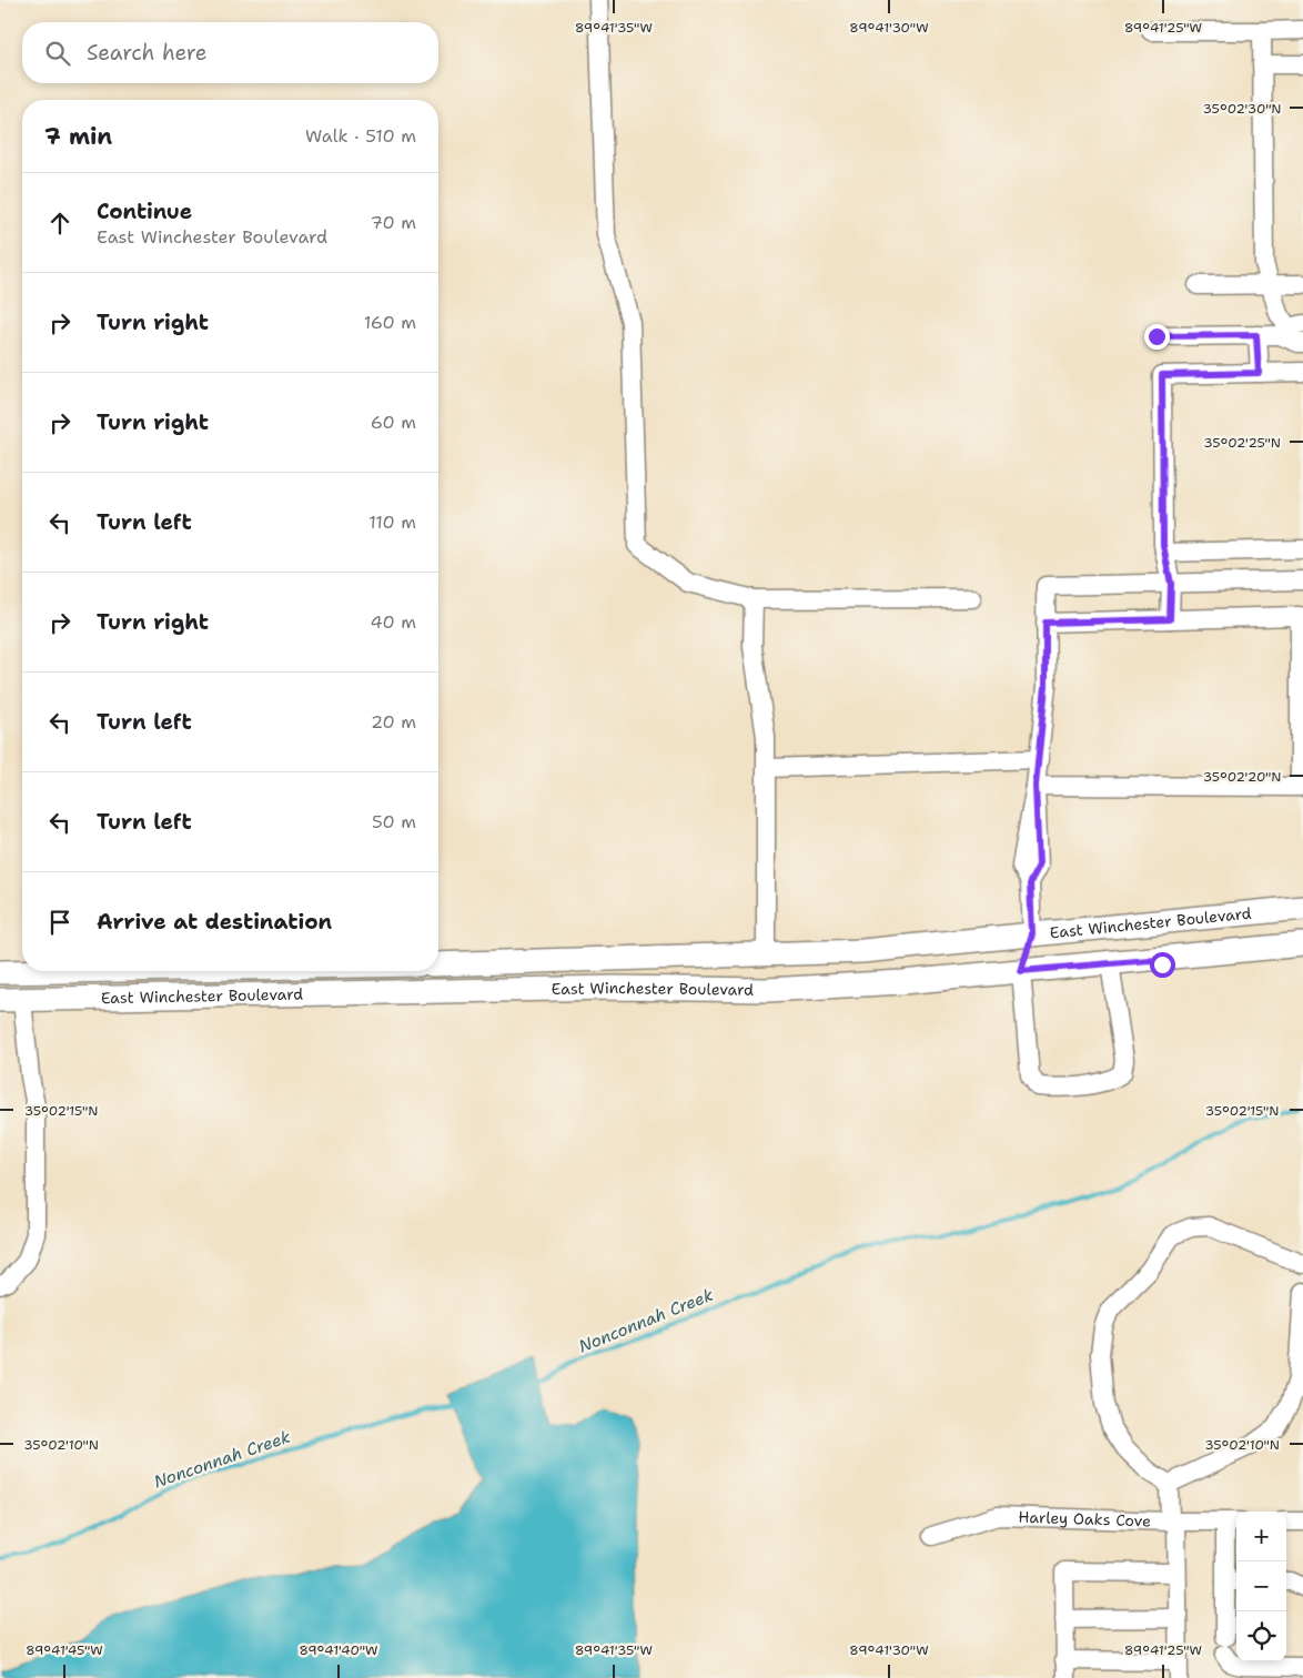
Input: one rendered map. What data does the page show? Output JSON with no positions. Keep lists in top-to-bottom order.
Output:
{
  "streets": {
    "main road": ["East Winchester Boulevard"],
    "street": ["Harley Oaks Cove"]
  },
  "water": ["Nonconnah Creek"],
  "page": {
    "search": "Search here",
    "heading": ["7 min", "Walk · 510 m"],
    "list": [
      ["Continue", "East Winchester Boulevard", "70 m"],
      ["Turn right", "160 m"],
      ["Turn right", "60 m"],
      ["Turn left", "110 m"],
      ["Turn right", "40 m"],
      ["Turn left", "20 m"],
      ["Turn left", "50 m"],
      "Arrive at destination"
    ],
    "map_buttons": ["+", "−"]
  },
  "coordinates": [
    "89°41'35\"W",
    "89°41'30\"W",
    "89°41'25\"W",
    "35°02'30\"N",
    "35°02'25\"N",
    "35°02'20\"N",
    "35°02'15\"N",
    "35°02'10\"N",
    "89°41'45\"W",
    "89°41'40\"W"
  ]
}
